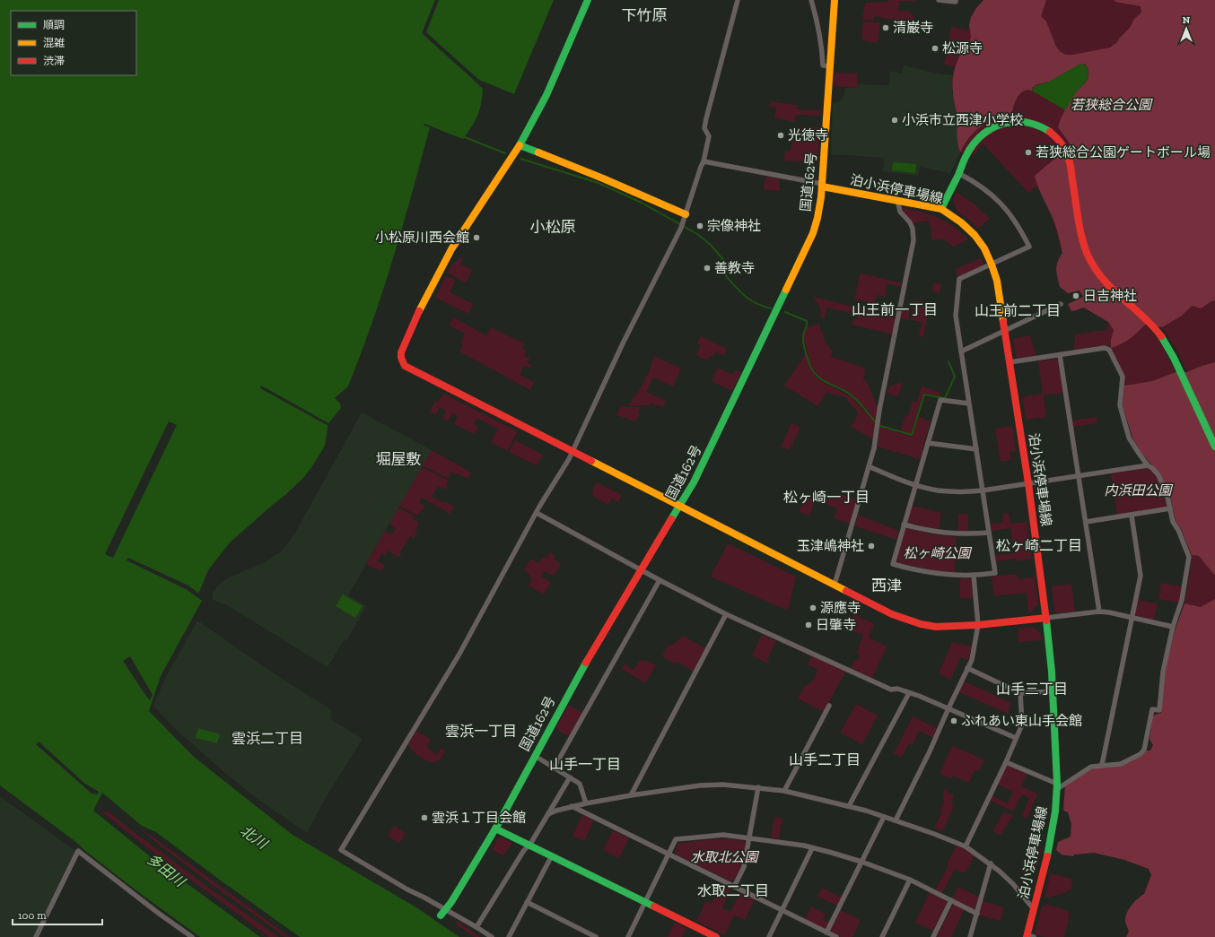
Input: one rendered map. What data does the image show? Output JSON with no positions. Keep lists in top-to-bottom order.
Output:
{
  "streets": {
    "main road": ["国道162号", "泊小浜停車場線"]
  },
  "crossings": [
    ["国道162号", "泊小浜停車場線"]
  ],
  "districts": [
    "下竹原",
    "小松原",
    "山王前一丁目",
    "山王前二丁目",
    "堀屋敷",
    "松ヶ崎一丁目",
    "松ヶ崎二丁目",
    "西津",
    "山手三丁目",
    "雲浜一丁目",
    "雲浜二丁目",
    "山手二丁目",
    "山手一丁目",
    "水取二丁目"
  ],
  "water": ["北川", "多田川"],
  "parks": [
    "若狭総合公園",
    "内浜田公園",
    "松ヶ崎公園",
    "水取北公園"
  ],
  "places": [
    "清巌寺",
    "松源寺",
    "小浜市立西津小学校",
    "光徳寺",
    "若狭総合公園ゲートボール場",
    "宗像神社",
    "小松原川西会館",
    "善教寺",
    "日吉神社",
    "玉津嶋神社",
    "源應寺",
    "日肇寺",
    "ふれあい東山手会館",
    "雲浜１丁目会館"
  ],
  "legend": ["順調", "混雑", "渋滞"],
  "scale_bar": "100 m",
  "north": "top"
}
